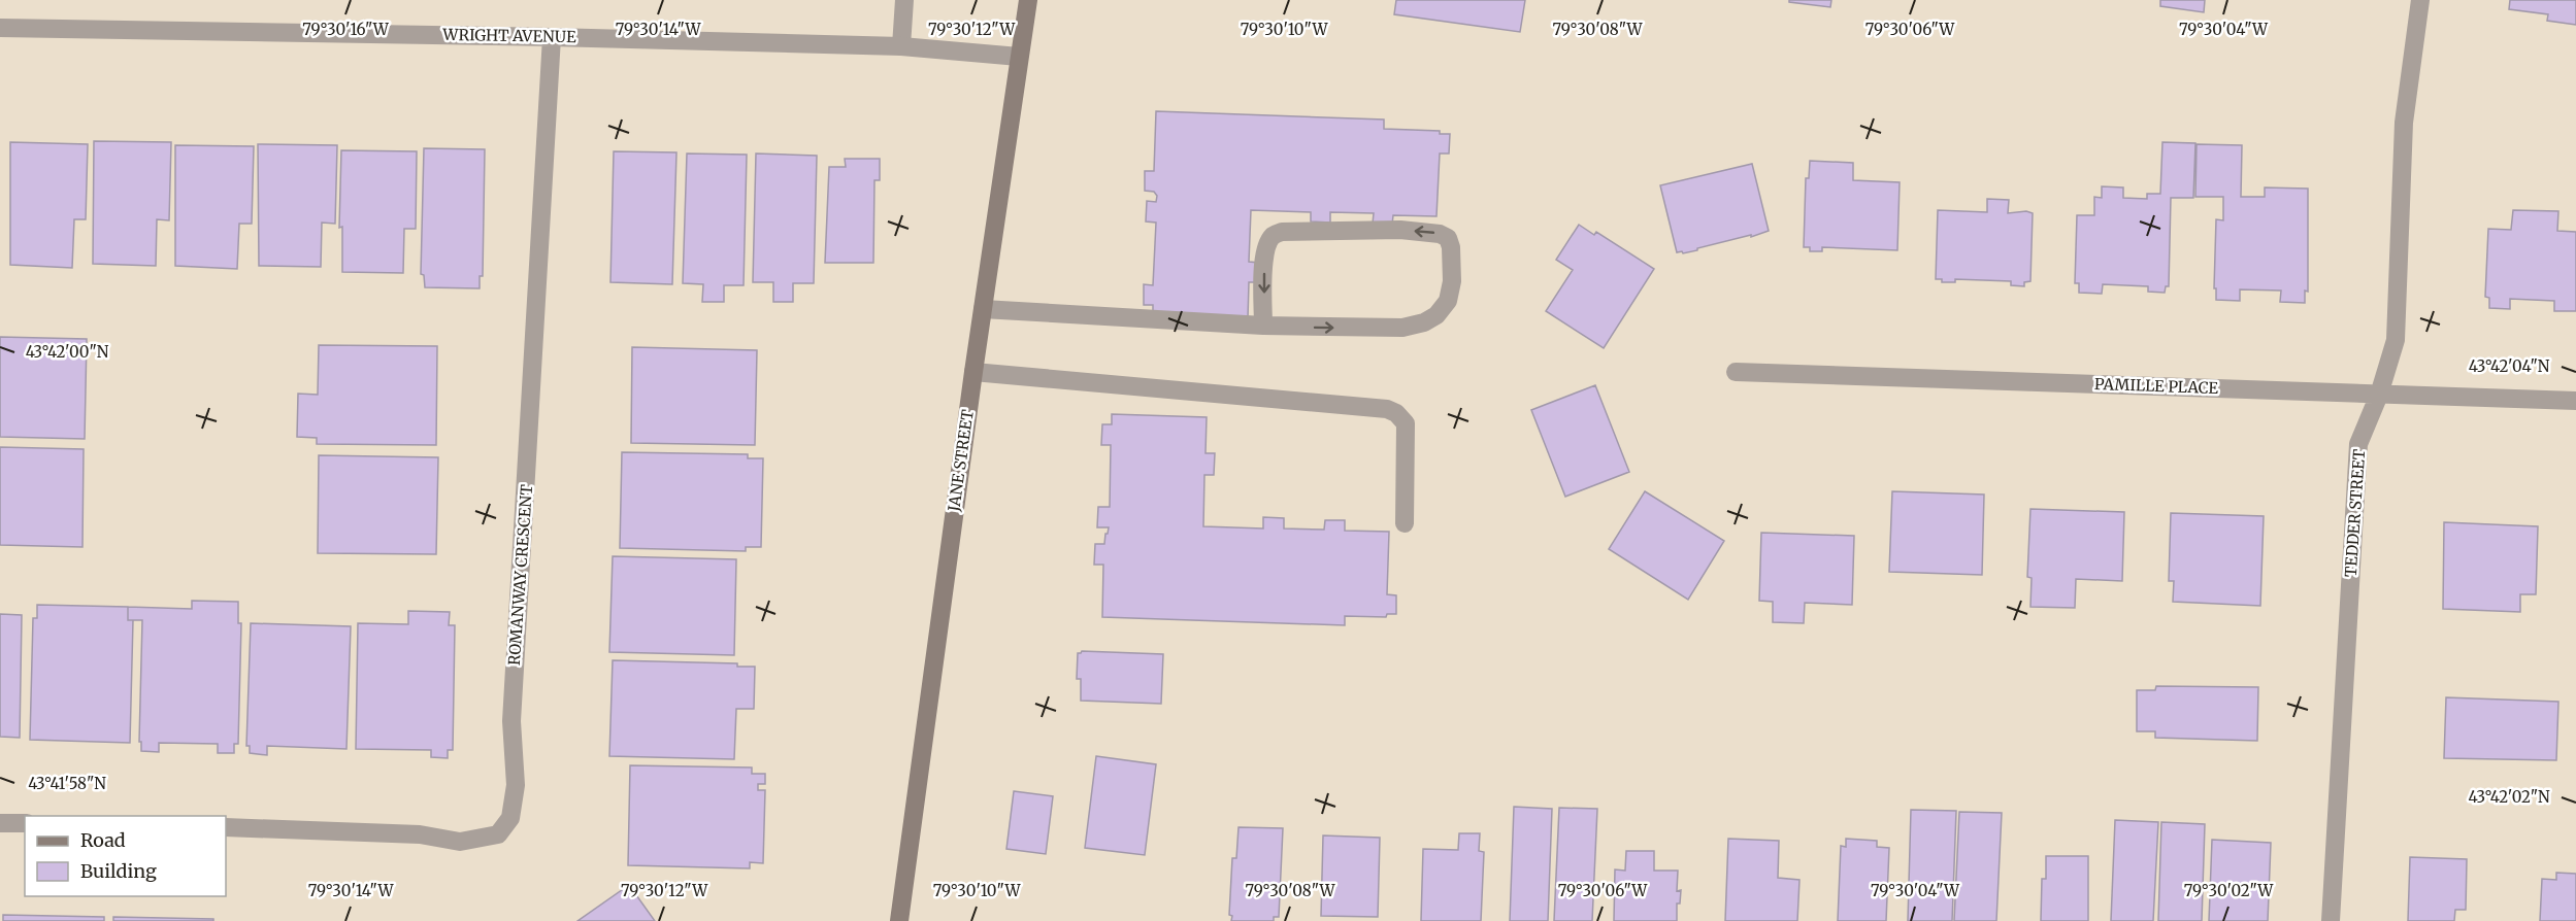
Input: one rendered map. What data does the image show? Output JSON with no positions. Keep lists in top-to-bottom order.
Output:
{
  "streets": {
    "main road": ["JANE STREET"],
    "street": [
      "WRIGHT AVENUE",
      "PAMILLE PLACE",
      "TEDDER STREET",
      "ROMANWAY CRESCENT"
    ]
  },
  "crossings": [
    ["WRIGHT AVENUE", "JANE STREET"],
    ["WRIGHT AVENUE", "ROMANWAY CRESCENT"],
    ["PAMILLE PLACE", "TEDDER STREET"]
  ],
  "legend": ["Road", "Building"],
  "coordinates": [
    "79°30'16\"W",
    "79°30'14\"W",
    "79°30'12\"W",
    "79°30'10\"W",
    "79°30'08\"W",
    "79°30'06\"W",
    "79°30'04\"W",
    "43°42'00\"N",
    "43°42'04\"N",
    "43°41'58\"N",
    "43°42'02\"N",
    "79°30'02\"W"
  ]
}
